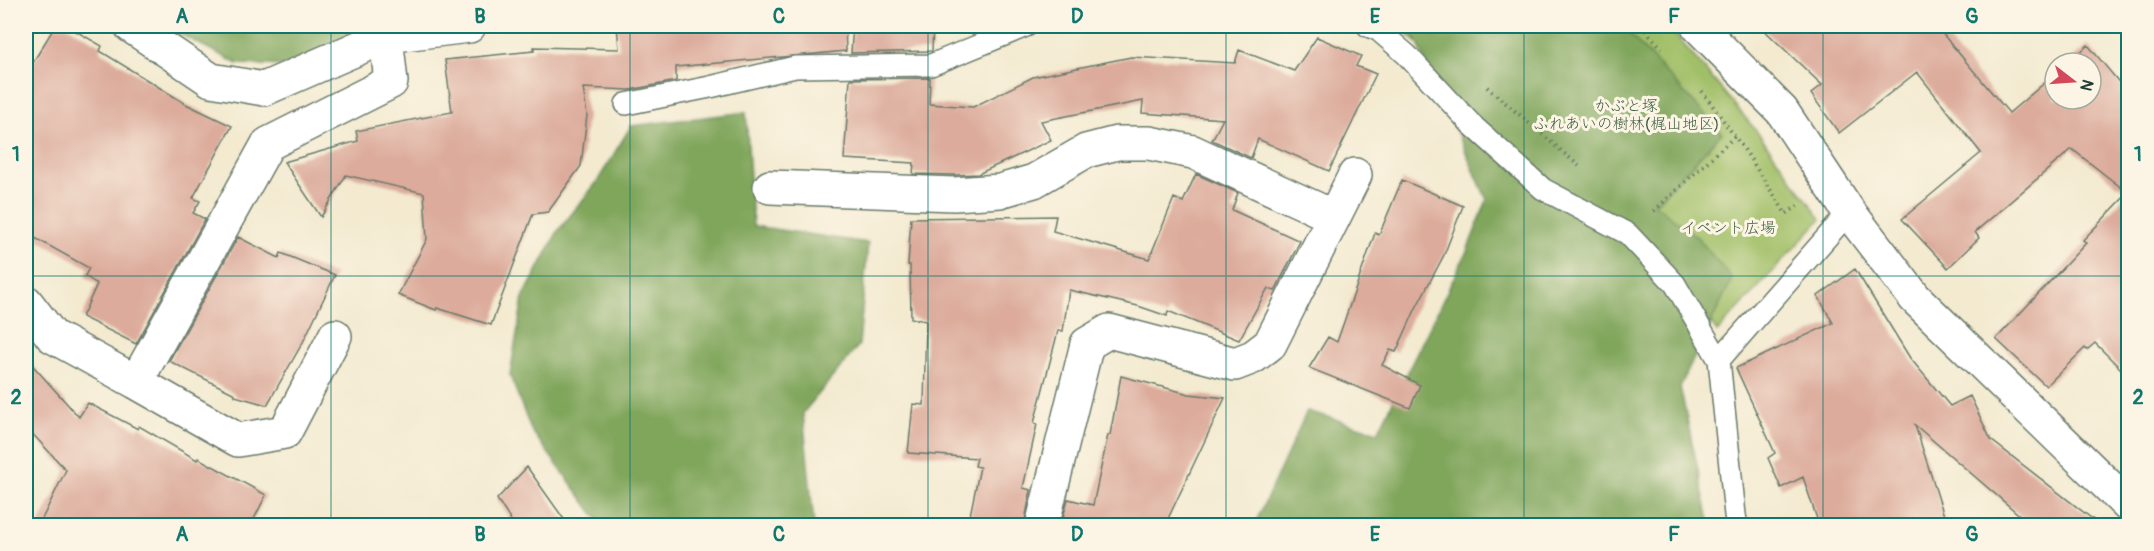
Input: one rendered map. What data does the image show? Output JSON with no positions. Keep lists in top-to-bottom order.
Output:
{
  "parks": ["かぶと塚 ふれあいの樹林(梶山地区)", "イベント広場"],
  "north": "right",
  "grid": {
    "columns": [
      "A",
      "B",
      "C",
      "D",
      "E",
      "F",
      "G"
    ],
    "rows": ["1", "2"]
  }
}
